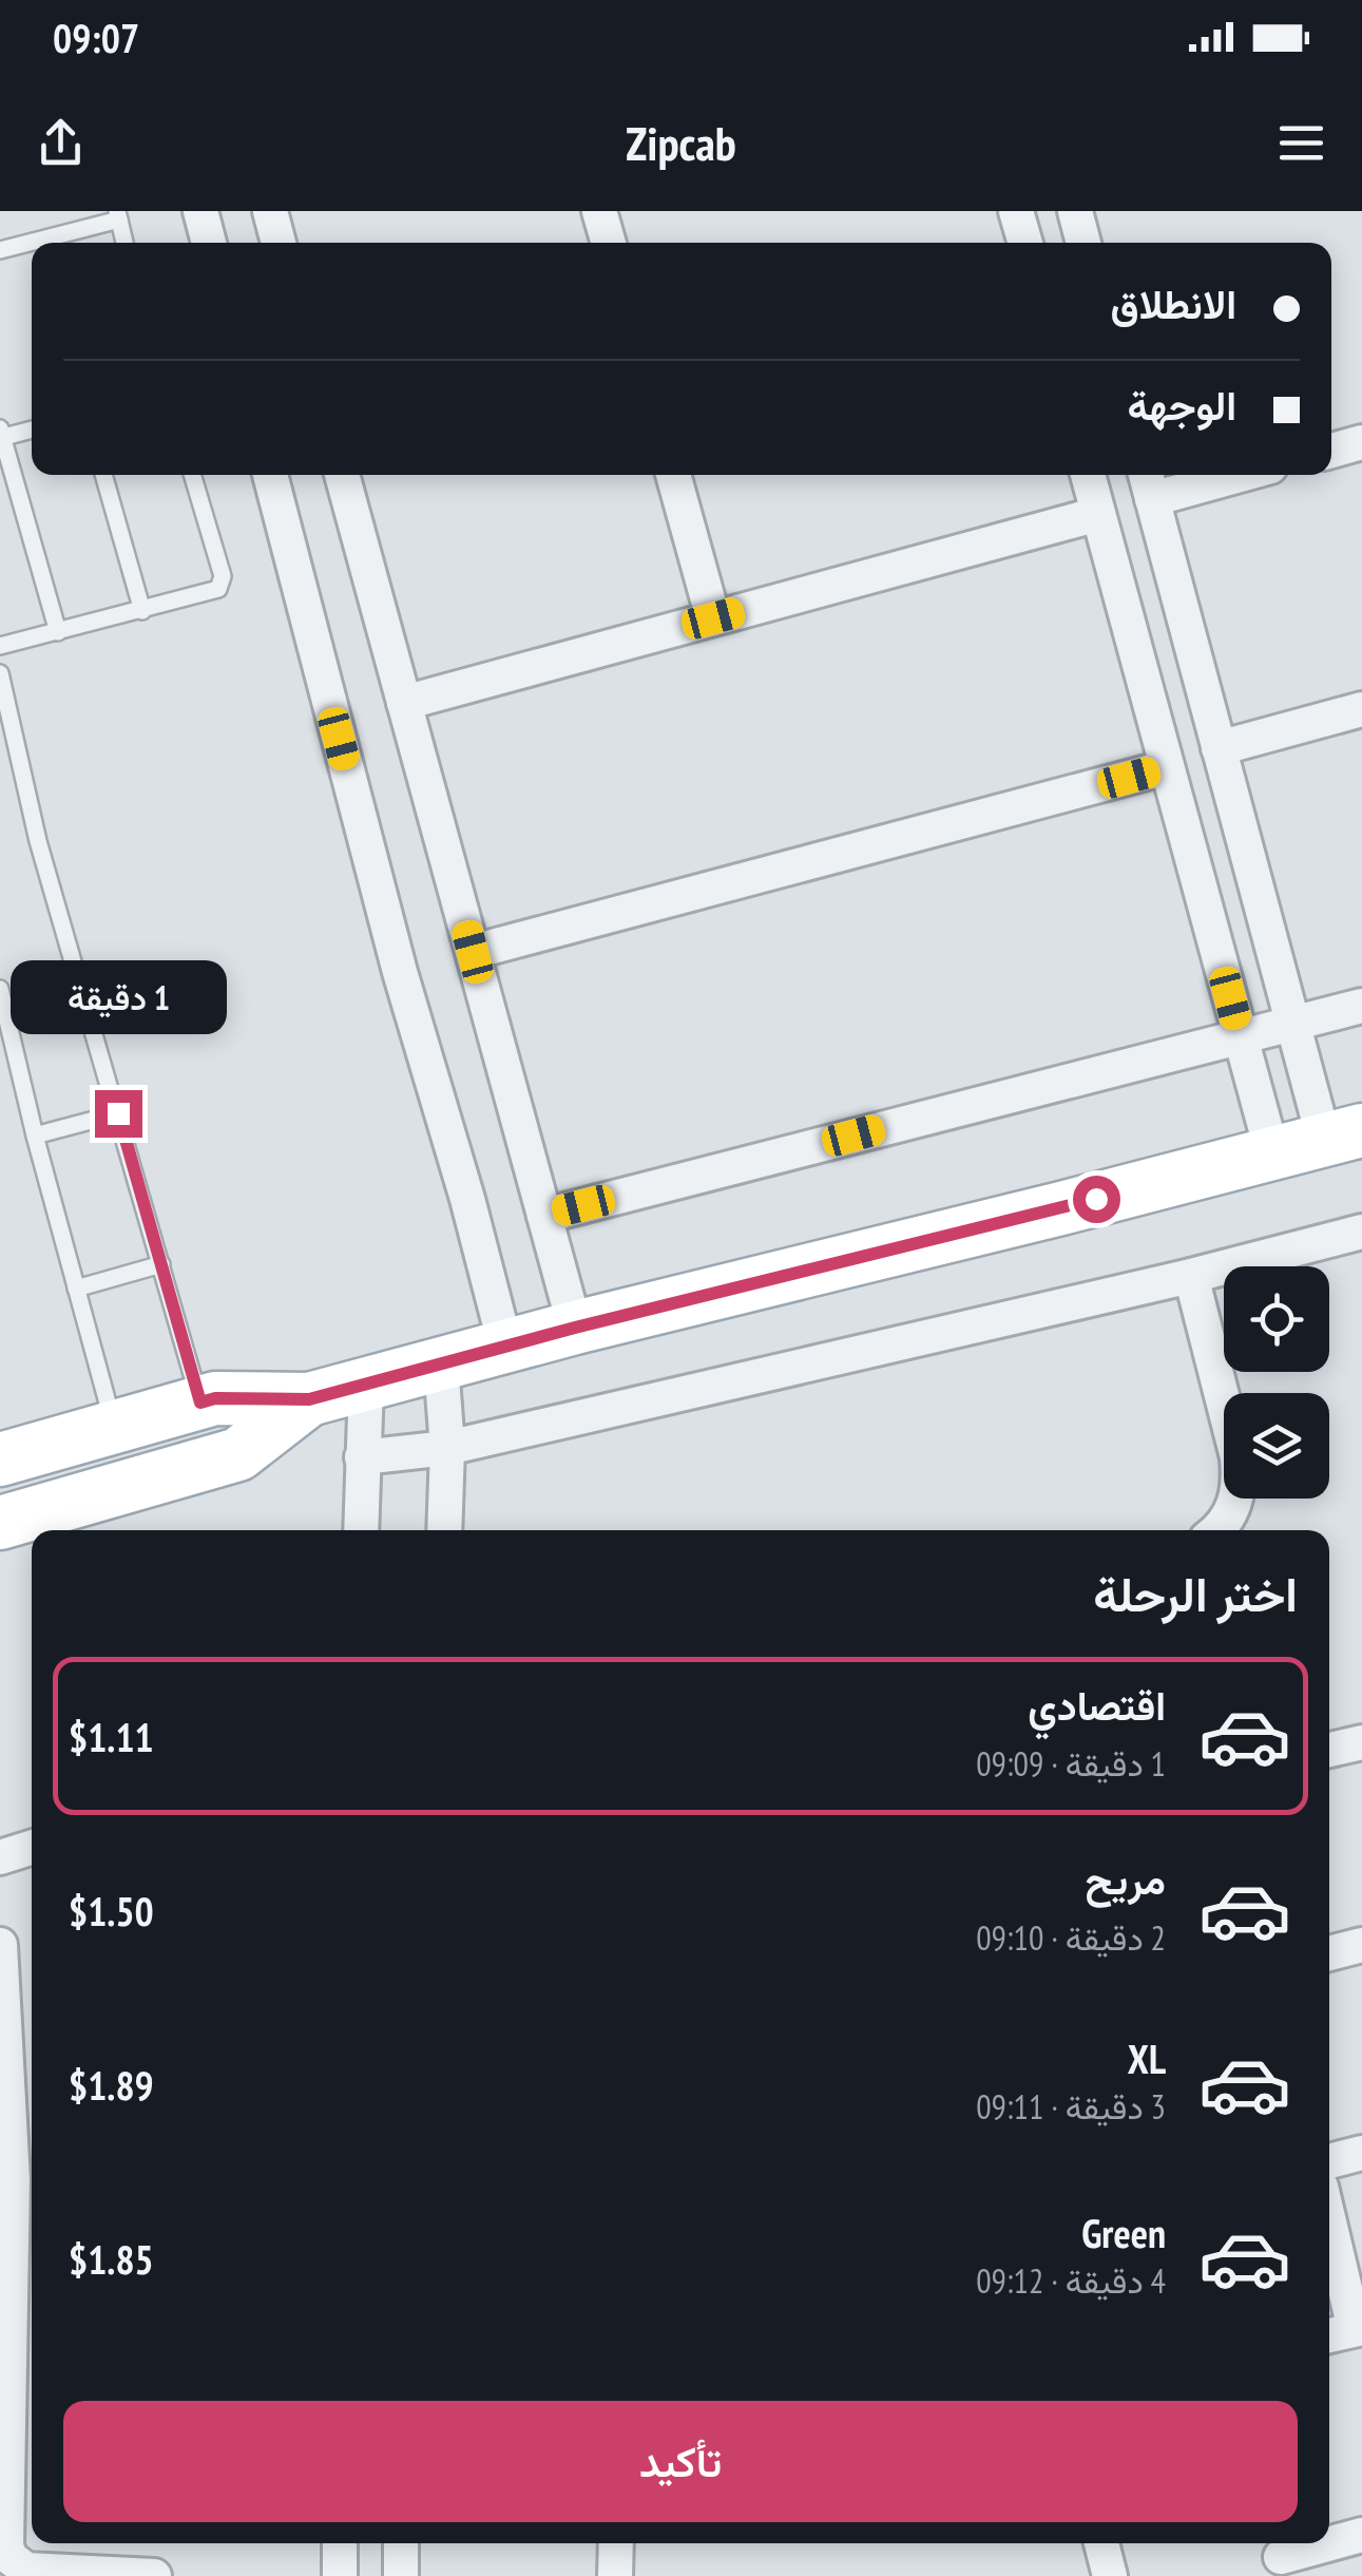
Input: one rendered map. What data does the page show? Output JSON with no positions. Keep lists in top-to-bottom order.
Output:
{
  "page": {
    "status": "09:07",
    "header": "Zipcab",
    "banner": ["الانطلاق", "الوجهة"],
    "bubble": "1 دقيقة",
    "heading": "اختر الرحلة",
    "list": [
      {
        "name": "اقتصادي",
        "note": "1 دقيقة · 09:09",
        "value": "$1.11"
      },
      {
        "name": "مريح",
        "note": "2 دقيقة · 09:10",
        "value": "$1.50"
      },
      {
        "name": "XL",
        "note": "3 دقيقة · 09:11",
        "value": "$1.89"
      },
      {
        "name": "Green",
        "note": "4 دقيقة · 09:12",
        "value": "$1.85"
      }
    ],
    "buttons": "تأكيد"
  }
}
